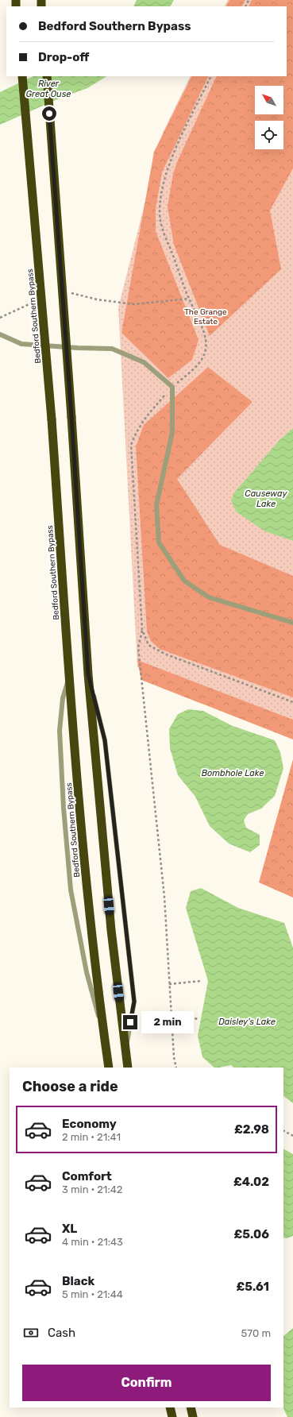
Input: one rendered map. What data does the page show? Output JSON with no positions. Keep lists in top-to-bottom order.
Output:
{
  "streets": {
    "highway": ["Bedford Southern Bypass"]
  },
  "water": [
    "River Great Ouse",
    "Causeway Lake",
    "Bombhole Lake",
    "Daisley's Lake"
  ],
  "parks": ["The Grange Estate"],
  "north": "top left",
  "page": {
    "banner": ["Bedford Southern Bypass", "Drop-off"],
    "bubble": "2 min",
    "heading": "Choose a ride",
    "list": [
      {
        "name": "Economy",
        "note": "2 min · 21:41",
        "value": "£2.98"
      },
      {
        "name": "Comfort",
        "note": "3 min · 21:42",
        "value": "£4.02"
      },
      {
        "name": "XL",
        "note": "4 min · 21:43",
        "value": "£5.06"
      },
      {
        "name": "Black",
        "note": "5 min · 21:44",
        "value": "£5.61"
      }
    ],
    "pay": ["Cash", "570 m"],
    "buttons": "Confirm"
  }
}
